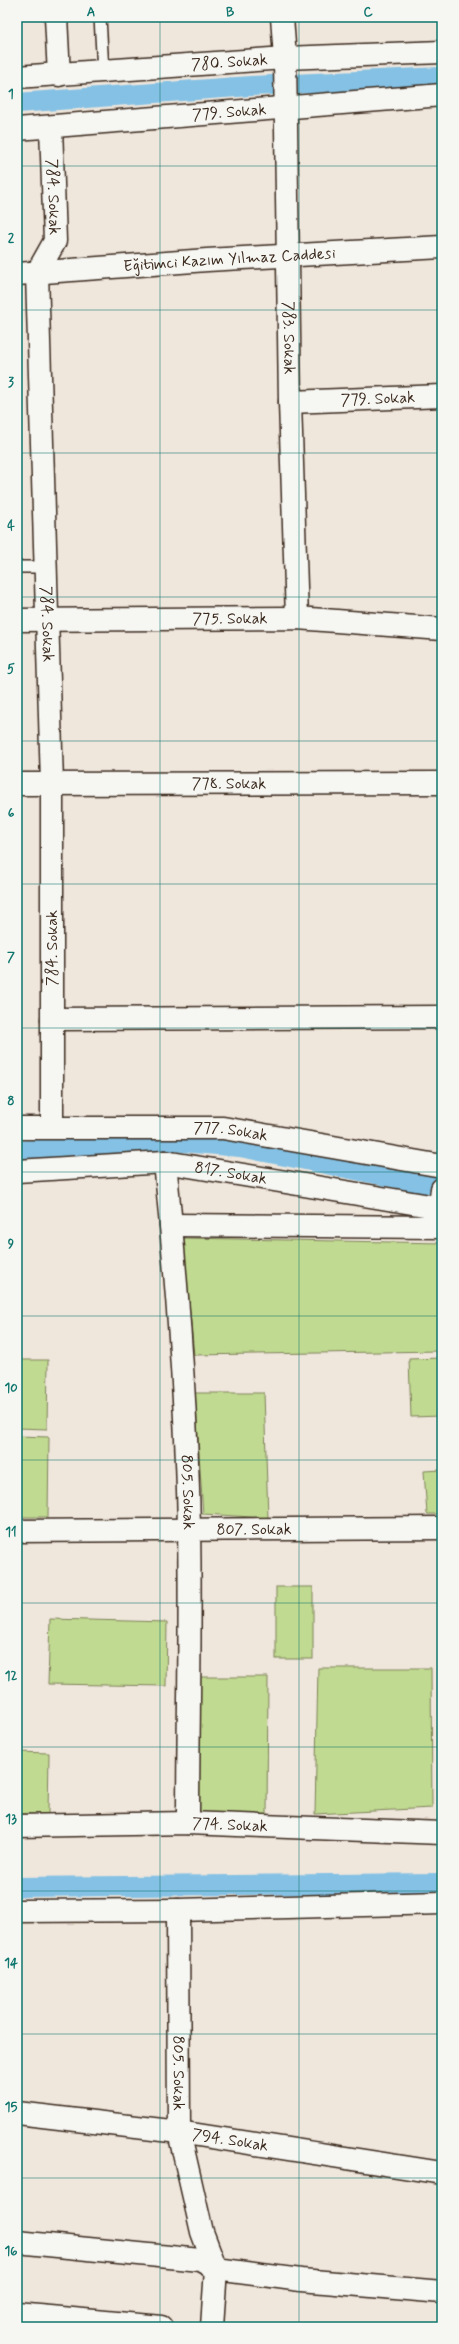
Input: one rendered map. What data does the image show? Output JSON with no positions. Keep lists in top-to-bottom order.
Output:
{
  "streets": {
    "street": [
      "780. Sokak",
      "779. Sokak",
      "784. Sokak",
      "Eğitimci Kazım Yılmaz Caddesi",
      "783. Sokak",
      "775. Sokak",
      "778. Sokak",
      "777. Sokak",
      "817. Sokak",
      "805. Sokak",
      "807. Sokak",
      "774. Sokak",
      "794. Sokak"
    ]
  },
  "crossings": [
    ["780. Sokak", "783. Sokak"],
    ["779. Sokak", "784. Sokak"],
    ["779. Sokak", "783. Sokak"],
    ["784. Sokak", "Eğitimci Kazım Yılmaz Caddesi"],
    ["784. Sokak", "775. Sokak"],
    ["784. Sokak", "778. Sokak"],
    ["784. Sokak", "777. Sokak"],
    ["Eğitimci Kazım Yılmaz Caddesi", "783. Sokak"],
    ["783. Sokak", "775. Sokak"],
    ["817. Sokak", "805. Sokak"],
    ["805. Sokak", "807. Sokak"],
    ["805. Sokak", "774. Sokak"],
    ["805. Sokak", "794. Sokak"]
  ],
  "grid": {
    "columns": ["A", "B", "C"],
    "rows": [
      "1",
      "2",
      "3",
      "4",
      "5",
      "6",
      "7",
      "8",
      "9",
      "10",
      "11",
      "12",
      "13",
      "14",
      "15",
      "16"
    ]
  }
}
